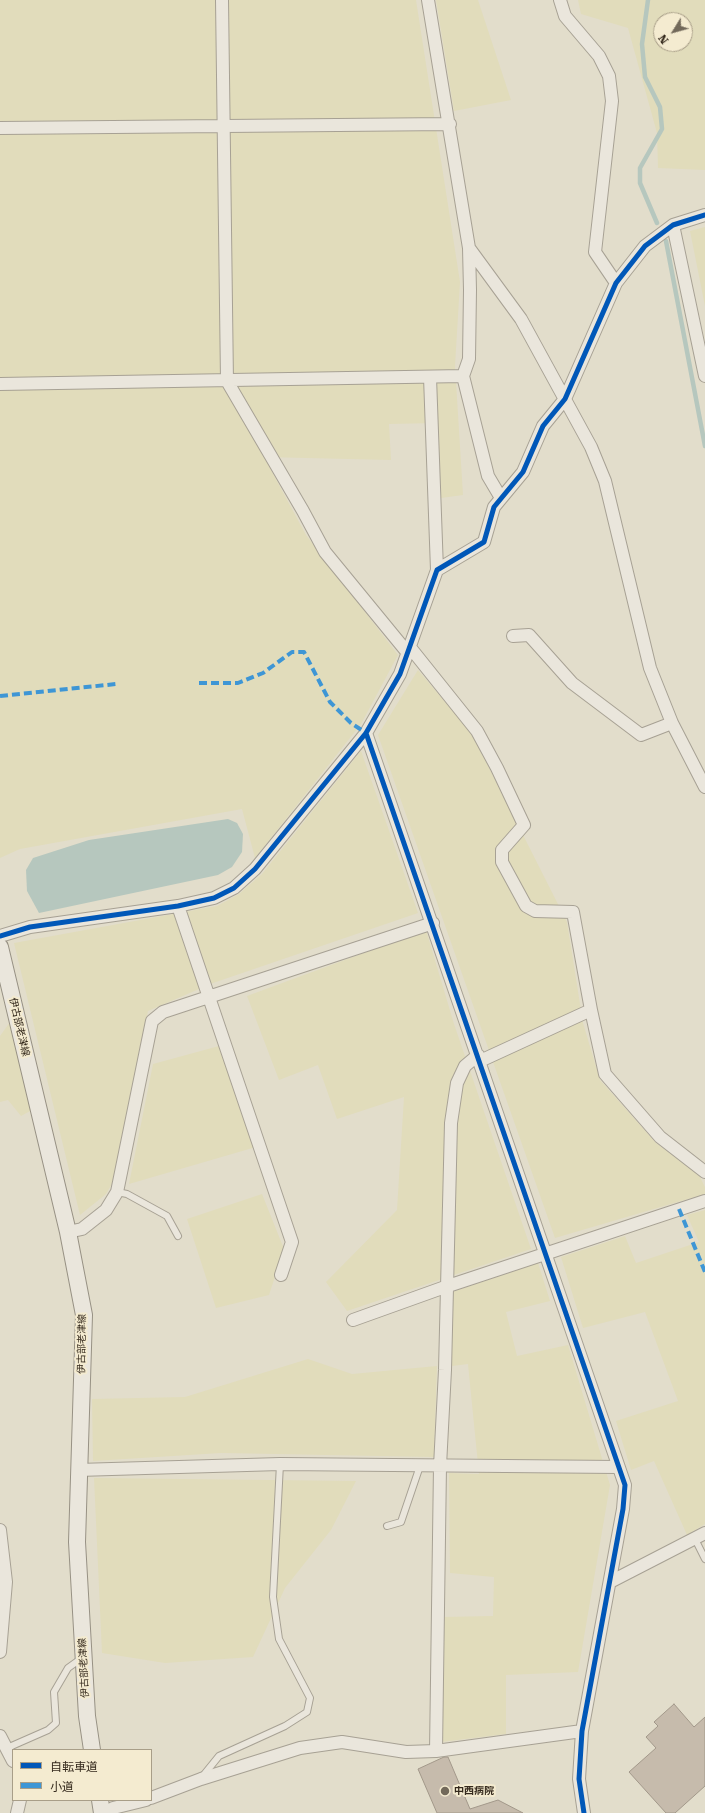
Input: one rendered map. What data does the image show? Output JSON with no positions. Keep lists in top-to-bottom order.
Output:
{
  "streets": {
    "main road": ["伊古部老津線"]
  },
  "places": ["中西病院"],
  "legend": ["自転車道", "小道"],
  "north": "bottom left"
}
